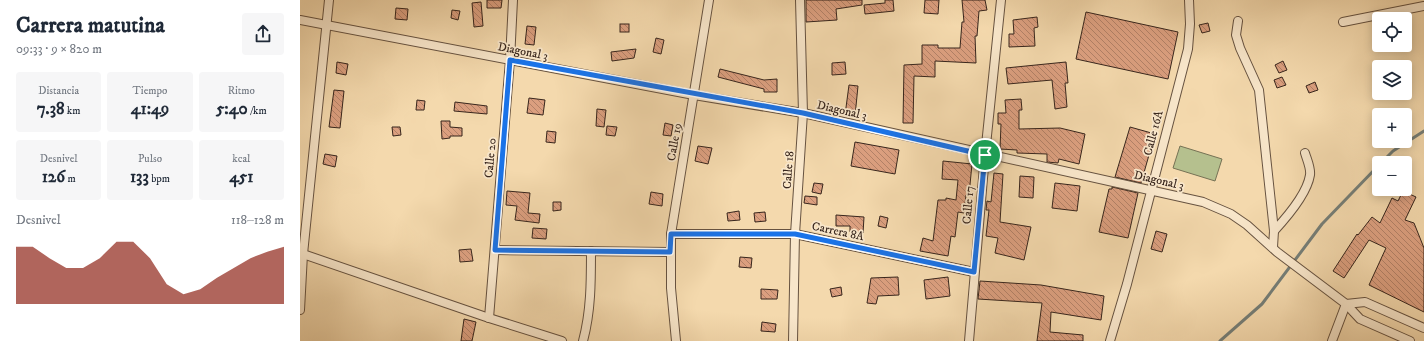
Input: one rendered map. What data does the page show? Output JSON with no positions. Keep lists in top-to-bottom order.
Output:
{
  "streets": {
    "street": [
      "Diagonal 3",
      "Calle 16A",
      "Calle 19",
      "Calle 20",
      "Calle 18",
      "Calle 17",
      "Carrera 8A"
    ]
  },
  "crossings": [
    ["Diagonal 3", "Calle 16A"],
    ["Diagonal 3", "Calle 19"],
    ["Diagonal 3", "Calle 20"],
    ["Diagonal 3", "Calle 18"],
    ["Diagonal 3", "Calle 17"],
    ["Calle 19", "Carrera 8A"],
    ["Calle 18", "Carrera 8A"],
    ["Calle 17", "Carrera 8A"]
  ],
  "page": {
    "heading": ["Carrera matutina", "09:33 · 9 × 820 m"],
    "map_buttons": ["+", "−"],
    "stats": [
      ["Distancia", "7.38 km"],
      ["Tiempo", "41:49"],
      ["Ritmo", "5:40 /km"],
      ["Desnivel", "126 m"],
      ["Pulso", "133 bpm"],
      ["kcal", "451"]
    ],
    "chart": ["Desnivel", "118–128 m"]
  }
}
